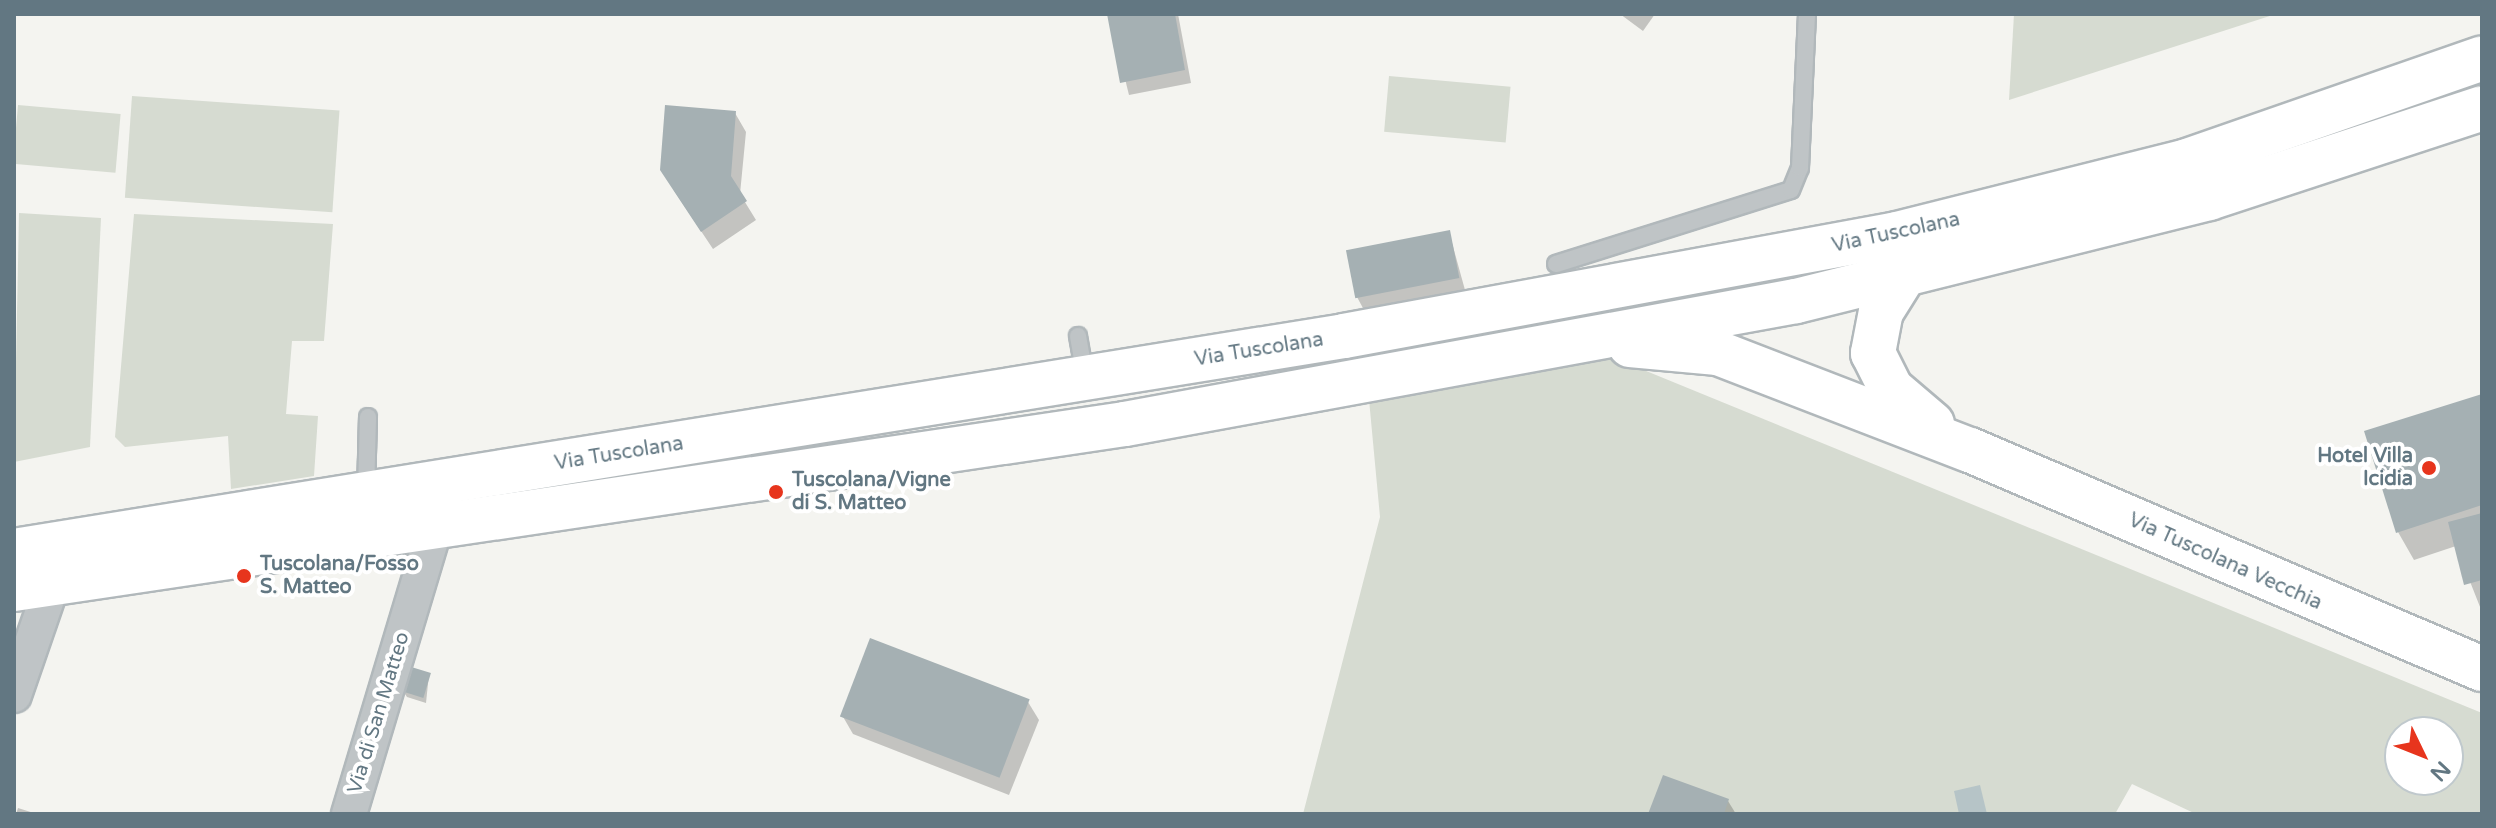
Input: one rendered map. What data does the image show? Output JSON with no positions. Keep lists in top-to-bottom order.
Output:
{
  "streets": {
    "main road": ["Via Tuscolana", "Via Tuscolana Vecchia"],
    "street": ["Via di San Matteo"]
  },
  "crossings": [
    ["Via Tuscolana", "Via di San Matteo"]
  ],
  "places": ["Hotel Villa Icidia", "Tuscolana/Vigne di S. Matteo", "Tuscolana/Fosso S. Matteo"],
  "north": "bottom right"
}
